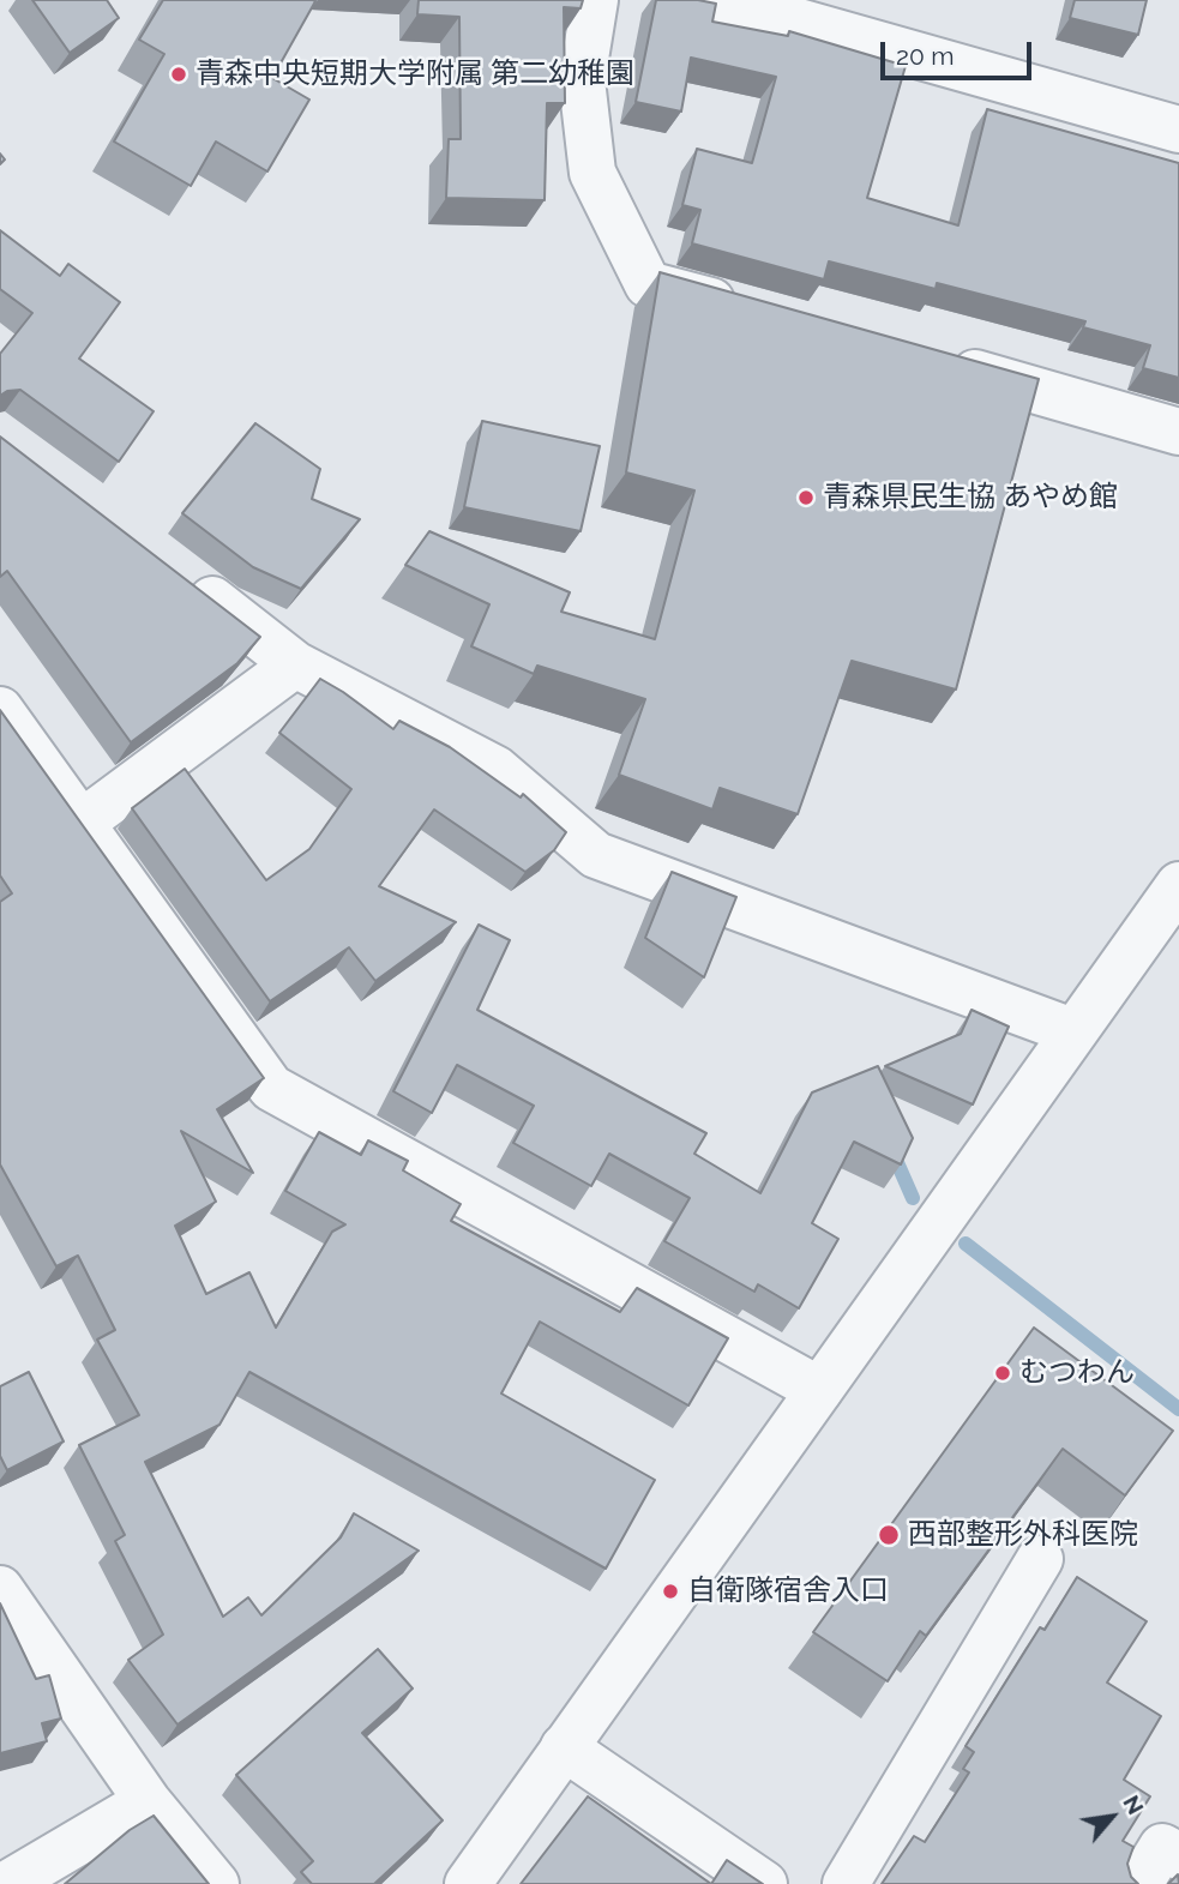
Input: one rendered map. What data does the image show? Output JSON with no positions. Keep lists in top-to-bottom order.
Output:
{
  "places": [
    "青森中央短期大学附属 第二幼稚園",
    "青森県民生協 あやめ館",
    "むつわん",
    "西部整形外科医院",
    "自衛隊宿舎入口"
  ],
  "scale_bar": "20 m",
  "north": "top right"
}
